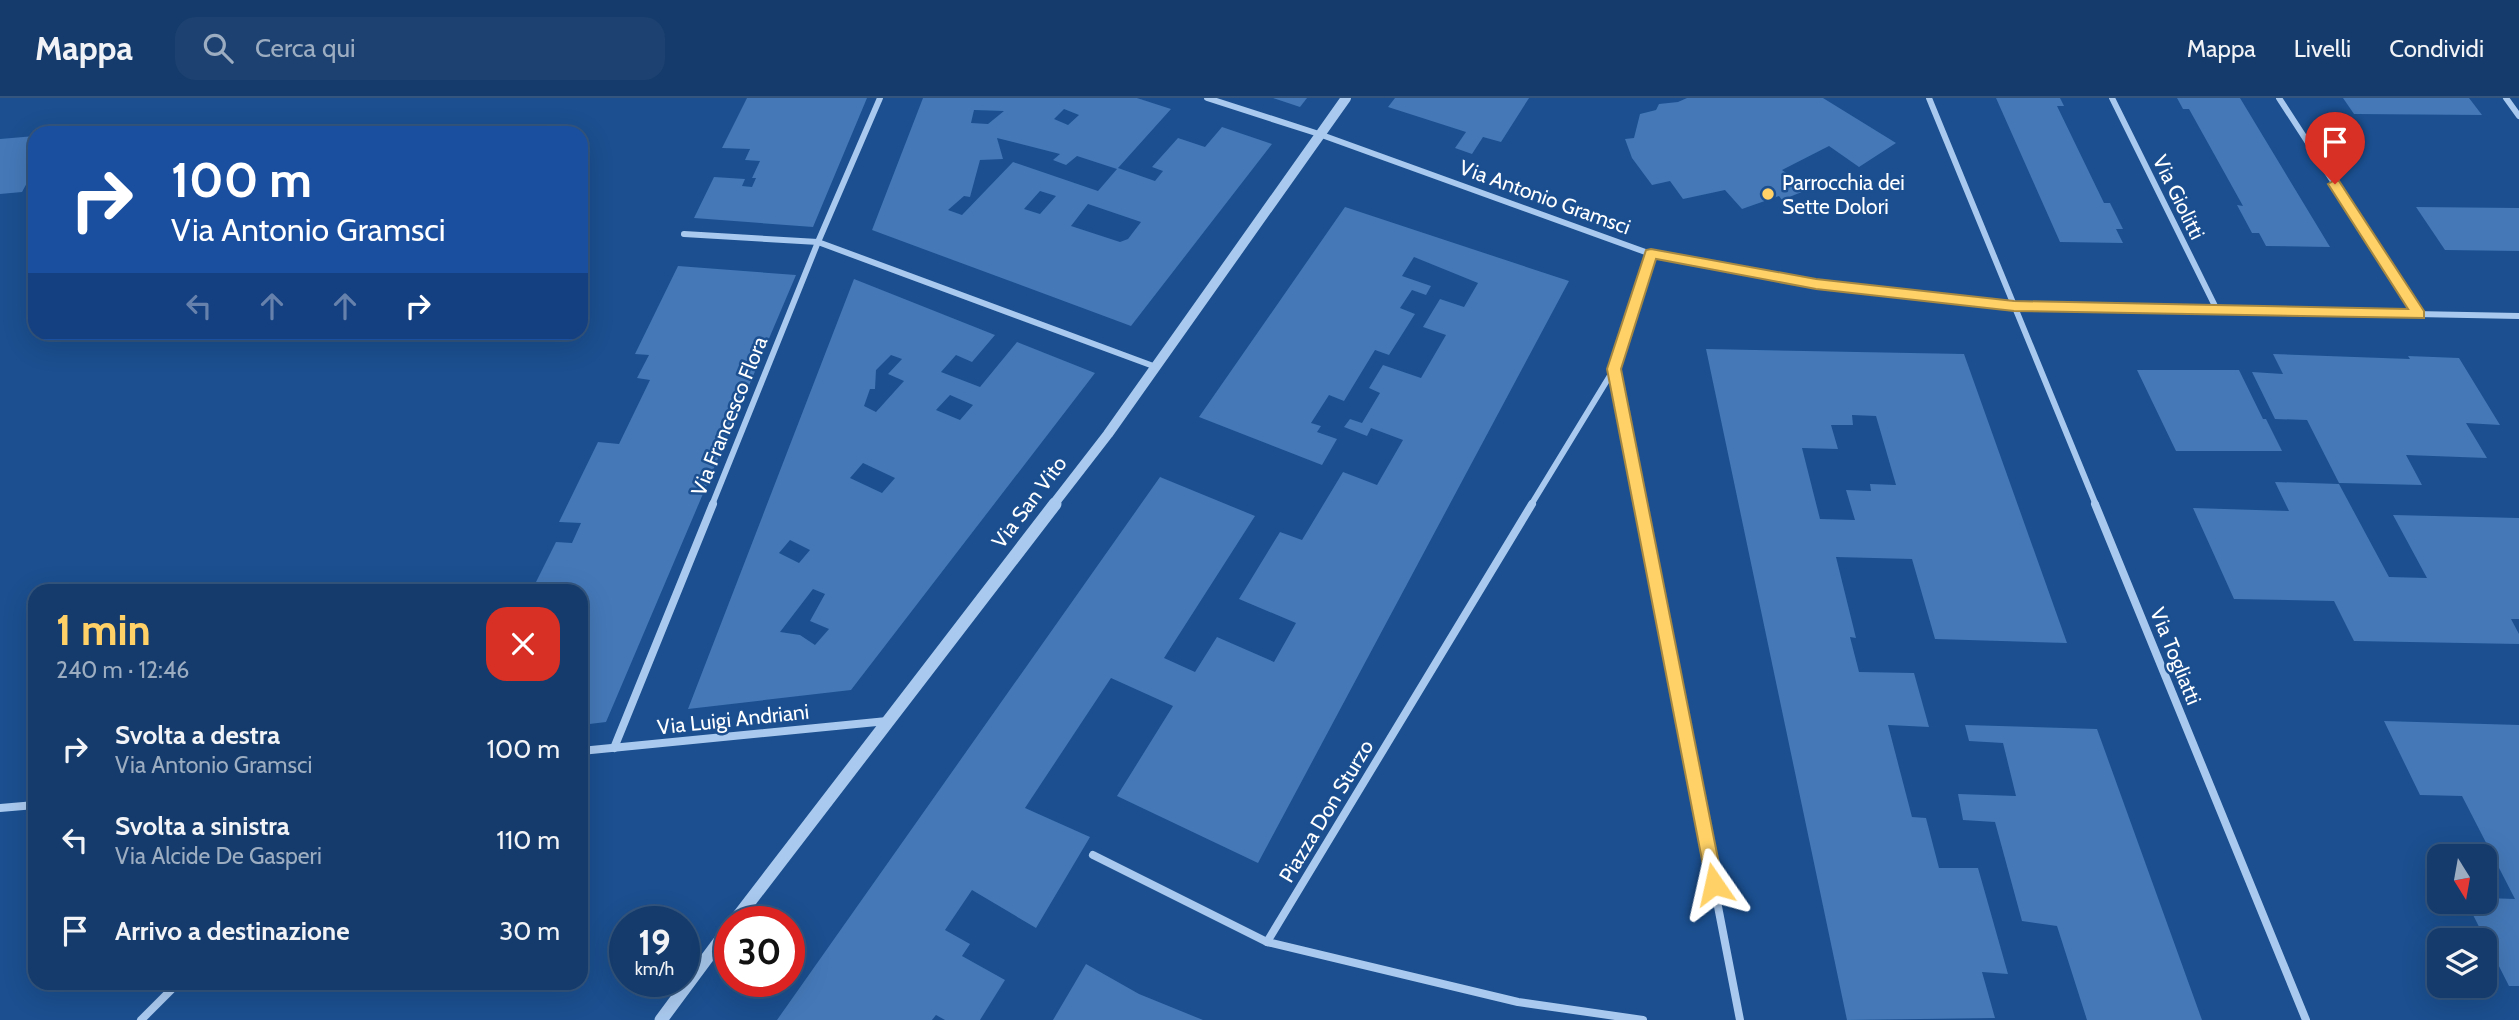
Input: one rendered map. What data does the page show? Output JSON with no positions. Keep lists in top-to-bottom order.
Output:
{
  "streets": {
    "street": [
      "Via Antonio Gramsci",
      "Via Giolitti",
      "Via Francesco Flora",
      "Via San Vito",
      "Via Togliatti",
      "Via Luigi Andriani",
      "Piazza Don Sturzo"
    ]
  },
  "crossings": [
    ["Via Antonio Gramsci", "Via Giolitti"],
    ["Via Antonio Gramsci", "Via San Vito"],
    ["Via Antonio Gramsci", "Via Togliatti"],
    ["Via Antonio Gramsci", "Piazza Don Sturzo"],
    ["Via Francesco Flora", "Via Luigi Andriani"],
    ["Via San Vito", "Via Luigi Andriani"]
  ],
  "places": ["Parrocchia dei Sette Dolori"],
  "north": "bottom",
  "page": {
    "header": "Mappa",
    "search": "Cerca qui",
    "nav": ["Mappa", "Livelli", "Condividi"],
    "turn": ["100 m", "Via Antonio Gramsci"],
    "heading": ["1 min", "240 m · 12:46"],
    "list": [
      {
        "name": "Svolta a destra",
        "note": "Via Antonio Gramsci",
        "value": "100 m"
      },
      {
        "name": "Svolta a sinistra",
        "note": "Via Alcide De Gasperi",
        "value": "110 m"
      },
      {
        "name": "Arrivo a destinazione",
        "value": "30 m"
      }
    ],
    "speed": "19 km/h",
    "limit": "30"
  }
}
